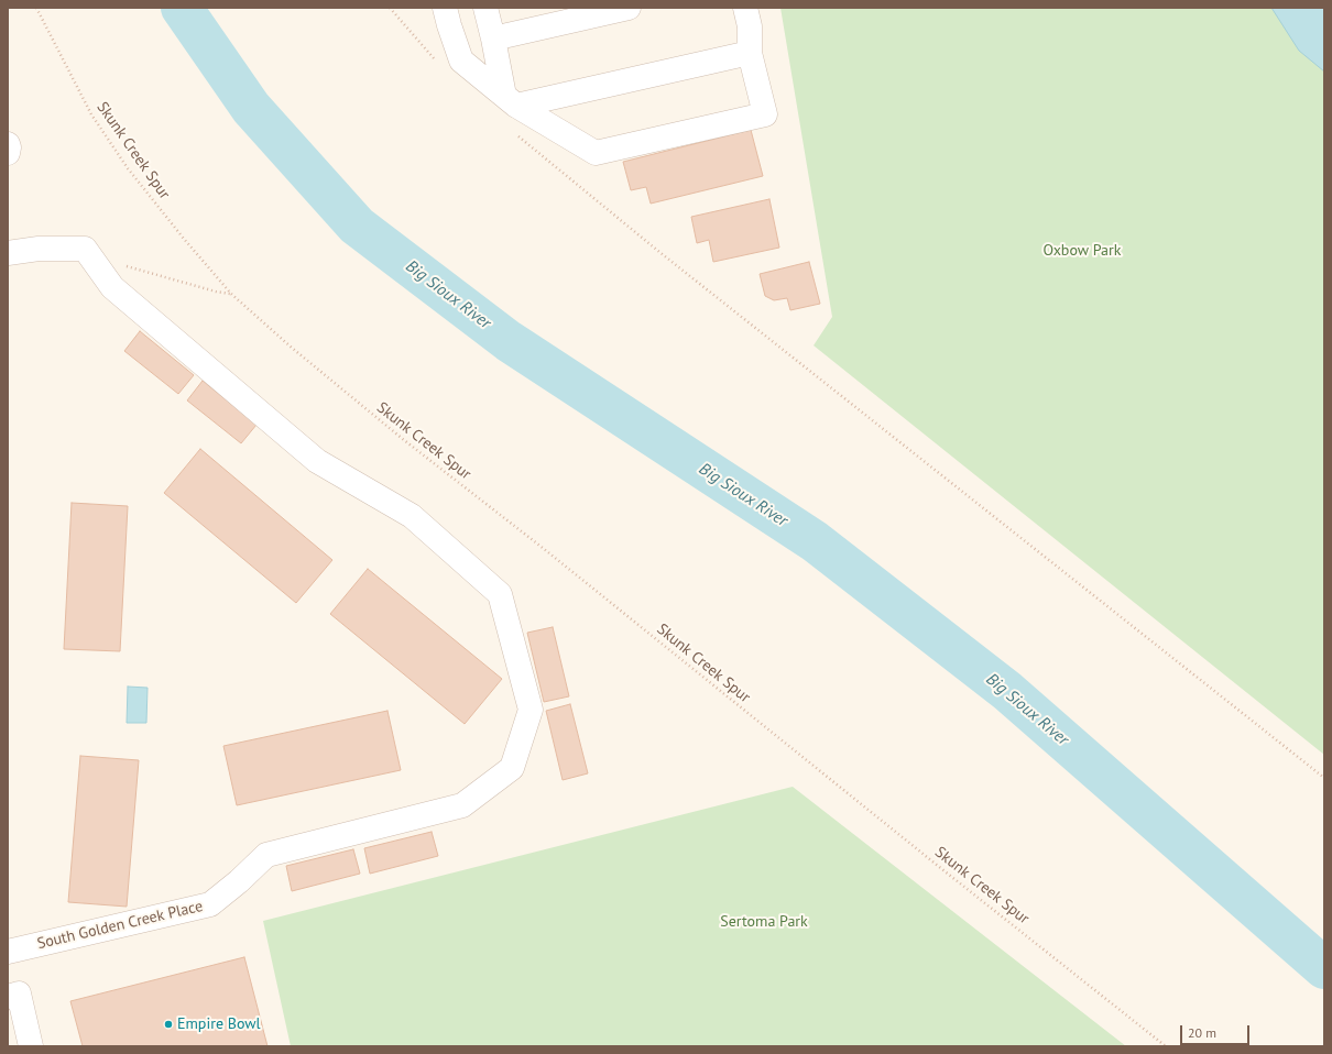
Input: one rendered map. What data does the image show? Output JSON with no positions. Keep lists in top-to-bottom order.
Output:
{
  "streets": {
    "street": ["South Golden Creek Place"],
    "path": ["Skunk Creek Spur"]
  },
  "water": ["Big Sioux River"],
  "parks": ["Oxbow Park", "Sertoma Park"],
  "places": ["Empire Bowl"],
  "scale_bar": "20 m"
}
